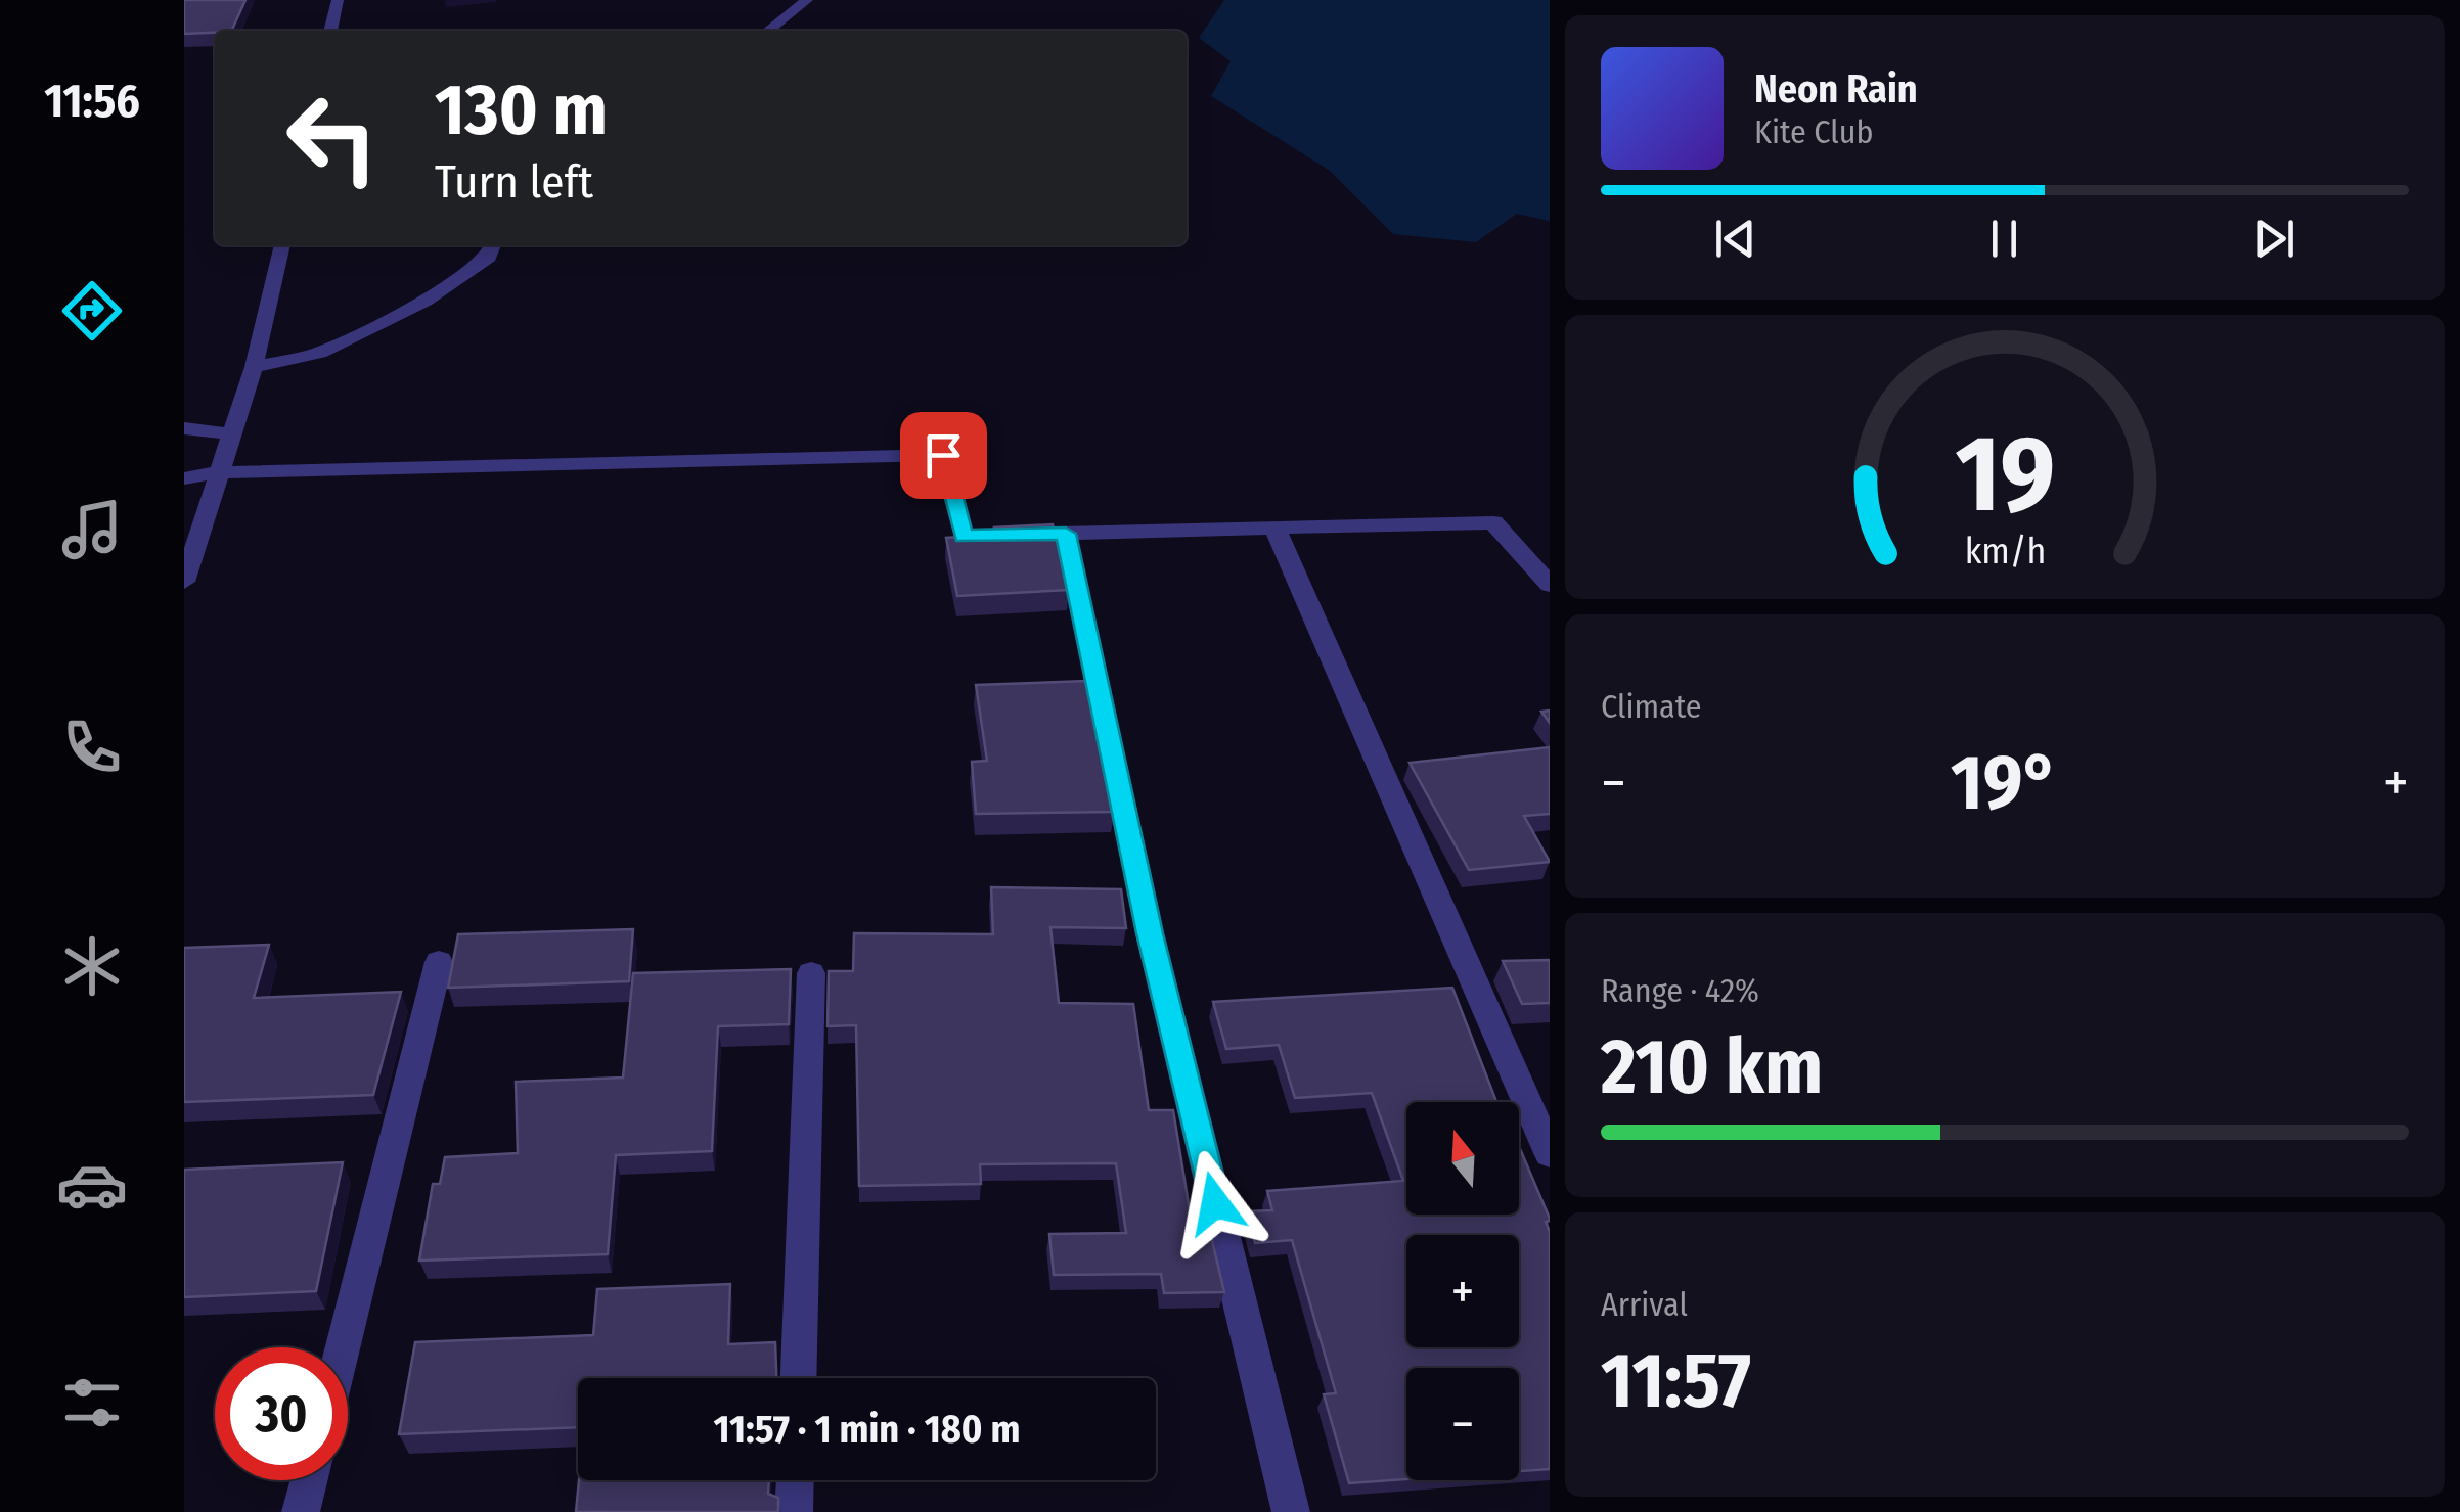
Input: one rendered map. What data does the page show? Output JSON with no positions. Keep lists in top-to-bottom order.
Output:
{
  "north": "top",
  "page": {
    "tabs": "11:56",
    "turn": ["130 m", "Turn left"],
    "song": ["Neon Rain", "Kite Club"],
    "tile": [
      "Climate",
      ["Range · 42%", "210 km"],
      ["Arrival", "11:57"]
    ],
    "heat": ["−", "19°", "+"],
    "map_buttons": ["+", "−"],
    "limit": "30",
    "trip": "11:57 · 1 min · 180 m",
    "gauge": ["19", "km/h"]
  }
}
